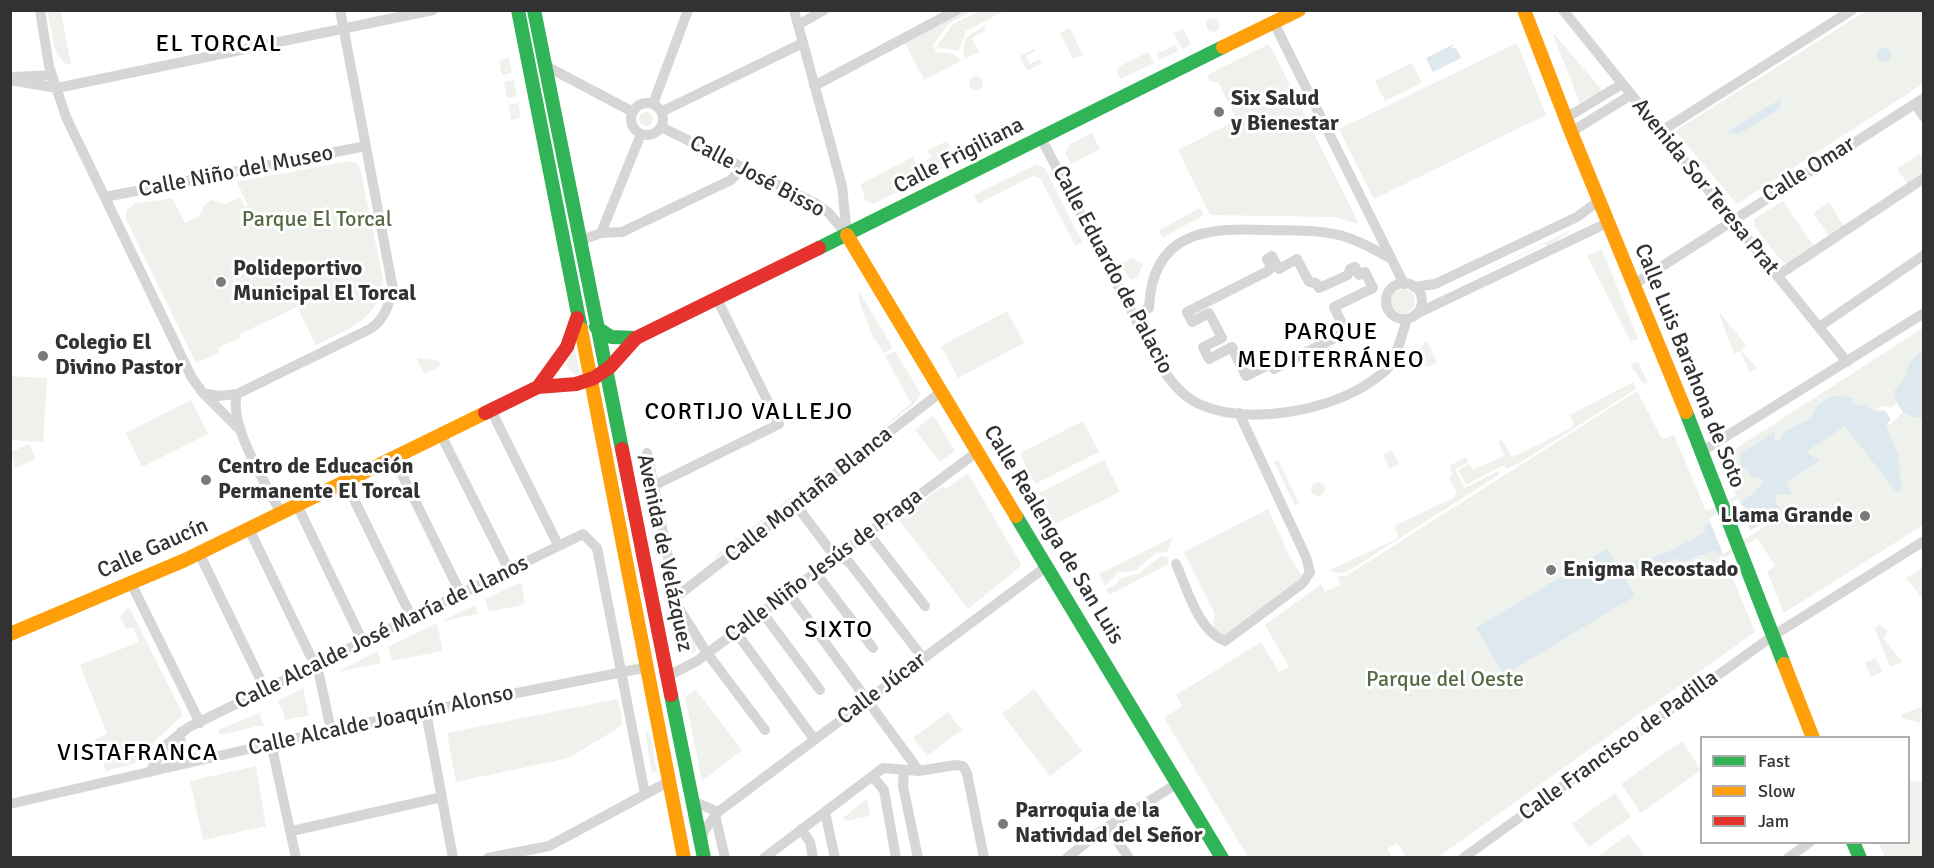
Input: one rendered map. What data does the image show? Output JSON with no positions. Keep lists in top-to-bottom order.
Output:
{
  "streets": {
    "main road": [
      "Calle Frigiliana",
      "Calle Luis Barahona de Soto",
      "Calle Realenga de San Luis",
      "Calle Gaucín",
      "Avenida de Velázquez"
    ],
    "street": [
      "Calle Omar",
      "Calle Niño del Museo",
      "Calle José Bisso",
      "Avenida Sor Teresa Prat",
      "Calle Eduardo de Palacio",
      "Calle Montaña Blanca",
      "Calle Niño Jesús de Praga",
      "Calle Alcalde José María de Llanos",
      "Calle Júcar",
      "Calle Alcalde Joaquín Alonso",
      "Calle Francisco de Padilla"
    ]
  },
  "crossings": [
    ["Calle Frigiliana", "Calle José Bisso"],
    ["Calle Frigiliana", "Calle Eduardo de Palacio"],
    ["Calle Frigiliana", "Calle Realenga de San Luis"],
    ["Calle Frigiliana", "Avenida de Velázquez"],
    ["Calle Omar", "Avenida Sor Teresa Prat"],
    ["Calle Omar", "Calle Luis Barahona de Soto"],
    ["Calle José Bisso", "Calle Realenga de San Luis"],
    ["Calle Luis Barahona de Soto", "Calle Francisco de Padilla"],
    ["Calle Montaña Blanca", "Calle Realenga de San Luis"],
    ["Calle Realenga de San Luis", "Calle Niño Jesús de Praga"],
    ["Calle Realenga de San Luis", "Calle Júcar"],
    ["Calle Gaucín", "Avenida de Velázquez"],
    ["Avenida de Velázquez", "Calle Niño Jesús de Praga"],
    ["Avenida de Velázquez", "Calle Júcar"],
    ["Avenida de Velázquez", "Calle Alcalde Joaquín Alonso"],
    ["Calle Alcalde José María de Llanos", "Calle Alcalde Joaquín Alonso"]
  ],
  "districts": [
    "EL TORCAL",
    "PARQUE MEDITERRÁNEO",
    "CORTIJO VALLEJO",
    "SIXTO",
    "VISTAFRANCA"
  ],
  "parks": ["Parque El Torcal", "Parque del Oeste"],
  "places": [
    "Six Salud y Bienestar",
    "Polideportivo Municipal El Torcal",
    "Colegio El Divino Pastor",
    "Centro de Educación Permanente El Torcal",
    "Llama Grande",
    "Enigma Recostado",
    "Parroquia de la Natividad del Señor"
  ],
  "legend": ["Fast", "Slow", "Jam"]
}
